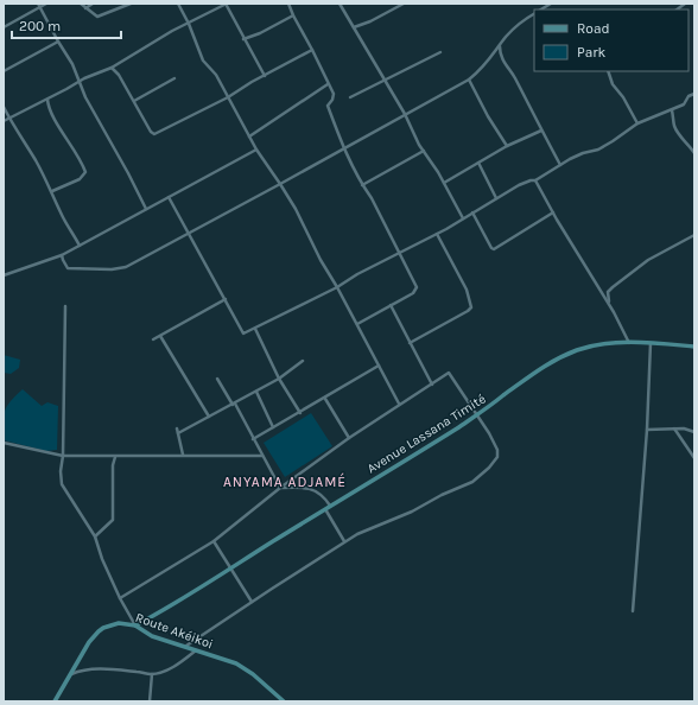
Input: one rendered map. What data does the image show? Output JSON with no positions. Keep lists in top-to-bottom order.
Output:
{
  "streets": {
    "street": ["Avenue Lassana Timité", "Route Akéikoi"]
  },
  "crossings": [
    ["Avenue Lassana Timité", "Route Akéikoi"]
  ],
  "districts": ["ANYAMA ADJAMÉ"],
  "legend": ["Road", "Park"],
  "scale_bar": "200 m"
}
